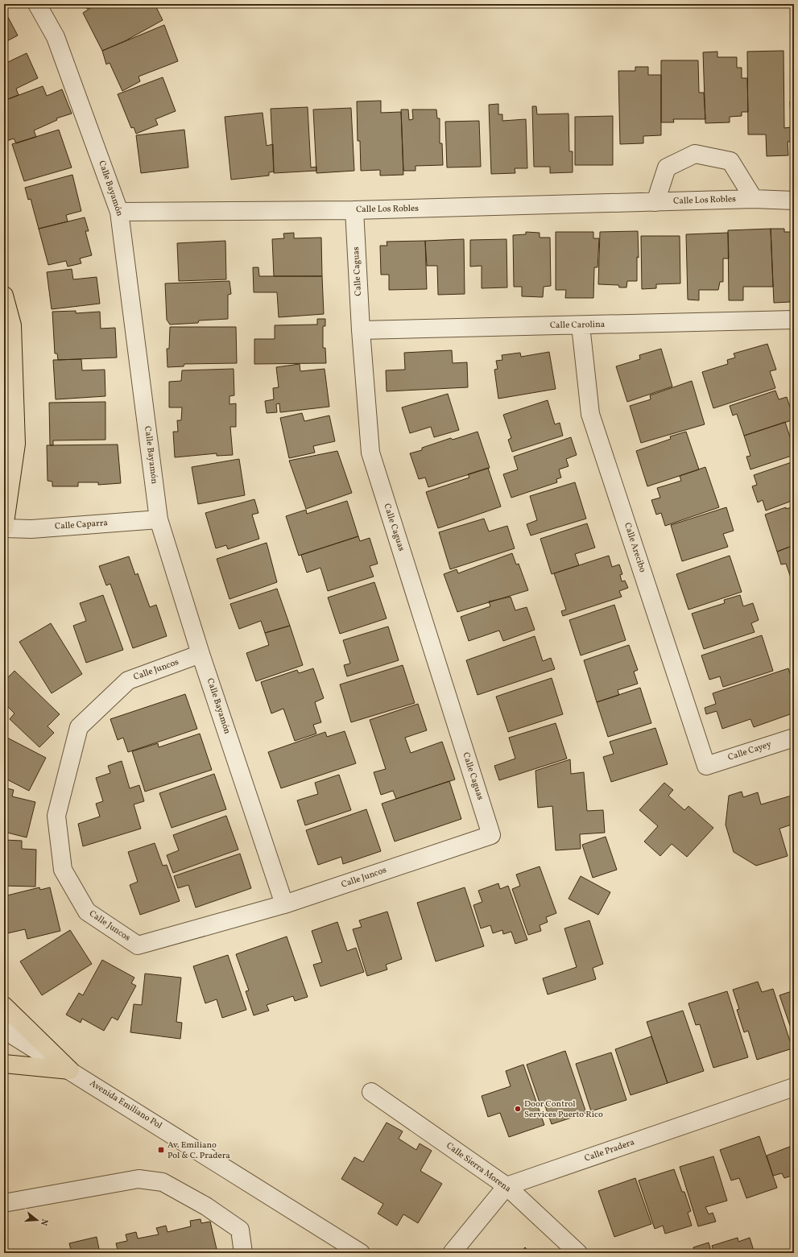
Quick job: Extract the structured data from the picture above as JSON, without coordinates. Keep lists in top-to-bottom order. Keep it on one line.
{"streets":{"street":["Calle Bayamón","Calle Los Robles","Calle Caguas","Calle Carolina","Calle Caparra","Calle Arecibo","Calle Juncos","Calle Cayey","Avenida Emiliano Pol","Calle Pradera","Calle Sierra Morena"]},"crossings":[["Calle Bayamón","Calle Los Robles"],["Calle Bayamón","Calle Caparra"],["Calle Bayamón","Calle Juncos"],["Calle Los Robles","Calle Caguas"],["Calle Caguas","Calle Carolina"],["Calle Caguas","Calle Juncos"],["Calle Carolina","Calle Arecibo"],["Calle Arecibo","Calle Cayey"],["Calle Pradera","Calle Sierra Morena"]],"places":{"other":["Door Control Services Puerto Rico"],"transit":["Av. Emiliano Pol & C. Pradera"]},"north":"right"}
